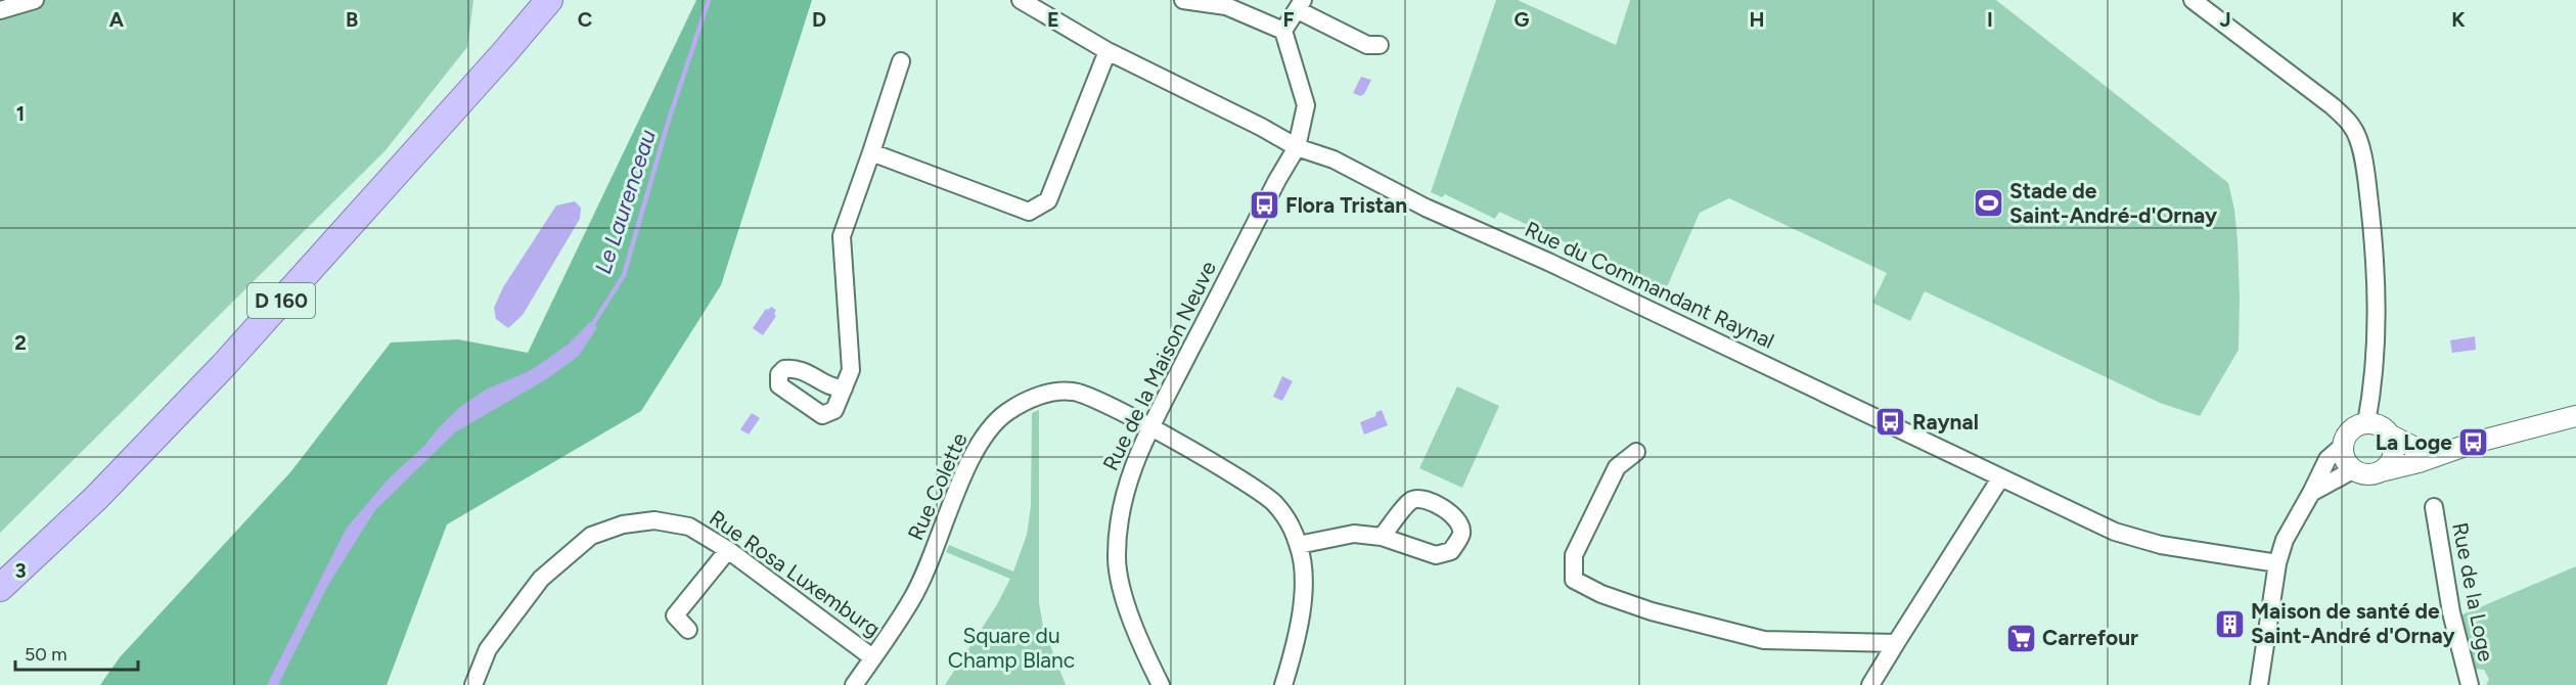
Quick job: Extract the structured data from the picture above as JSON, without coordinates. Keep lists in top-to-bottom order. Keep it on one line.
{"streets":{"main road":["D 160"],"street":["Rue du Commandant Raynal","Rue de la Maison Neuve","Rue Colette","Rue Rosa Luxemburg","Rue de la Loge"]},"crossings":[["Rue du Commandant Raynal","Rue de la Maison Neuve"],["Rue de la Maison Neuve","Rue Colette"],["Rue Colette","Rue Rosa Luxemburg"]],"water":["Le Laurenceau"],"parks":["Square du Champ Blanc"],"places":{"sports":["Stade de Saint-André-d'Ornay"],"bus stop":["Flora Tristan","Raynal","La Loge"],"building":["Maison de santé de Saint-André d'Ornay"],"supermarket":["Carrefour"]},"scale_bar":"50 m","grid":{"columns":["A","B","C","D","E","F","G","H","I","J","K"],"rows":["1","2","3"]}}
